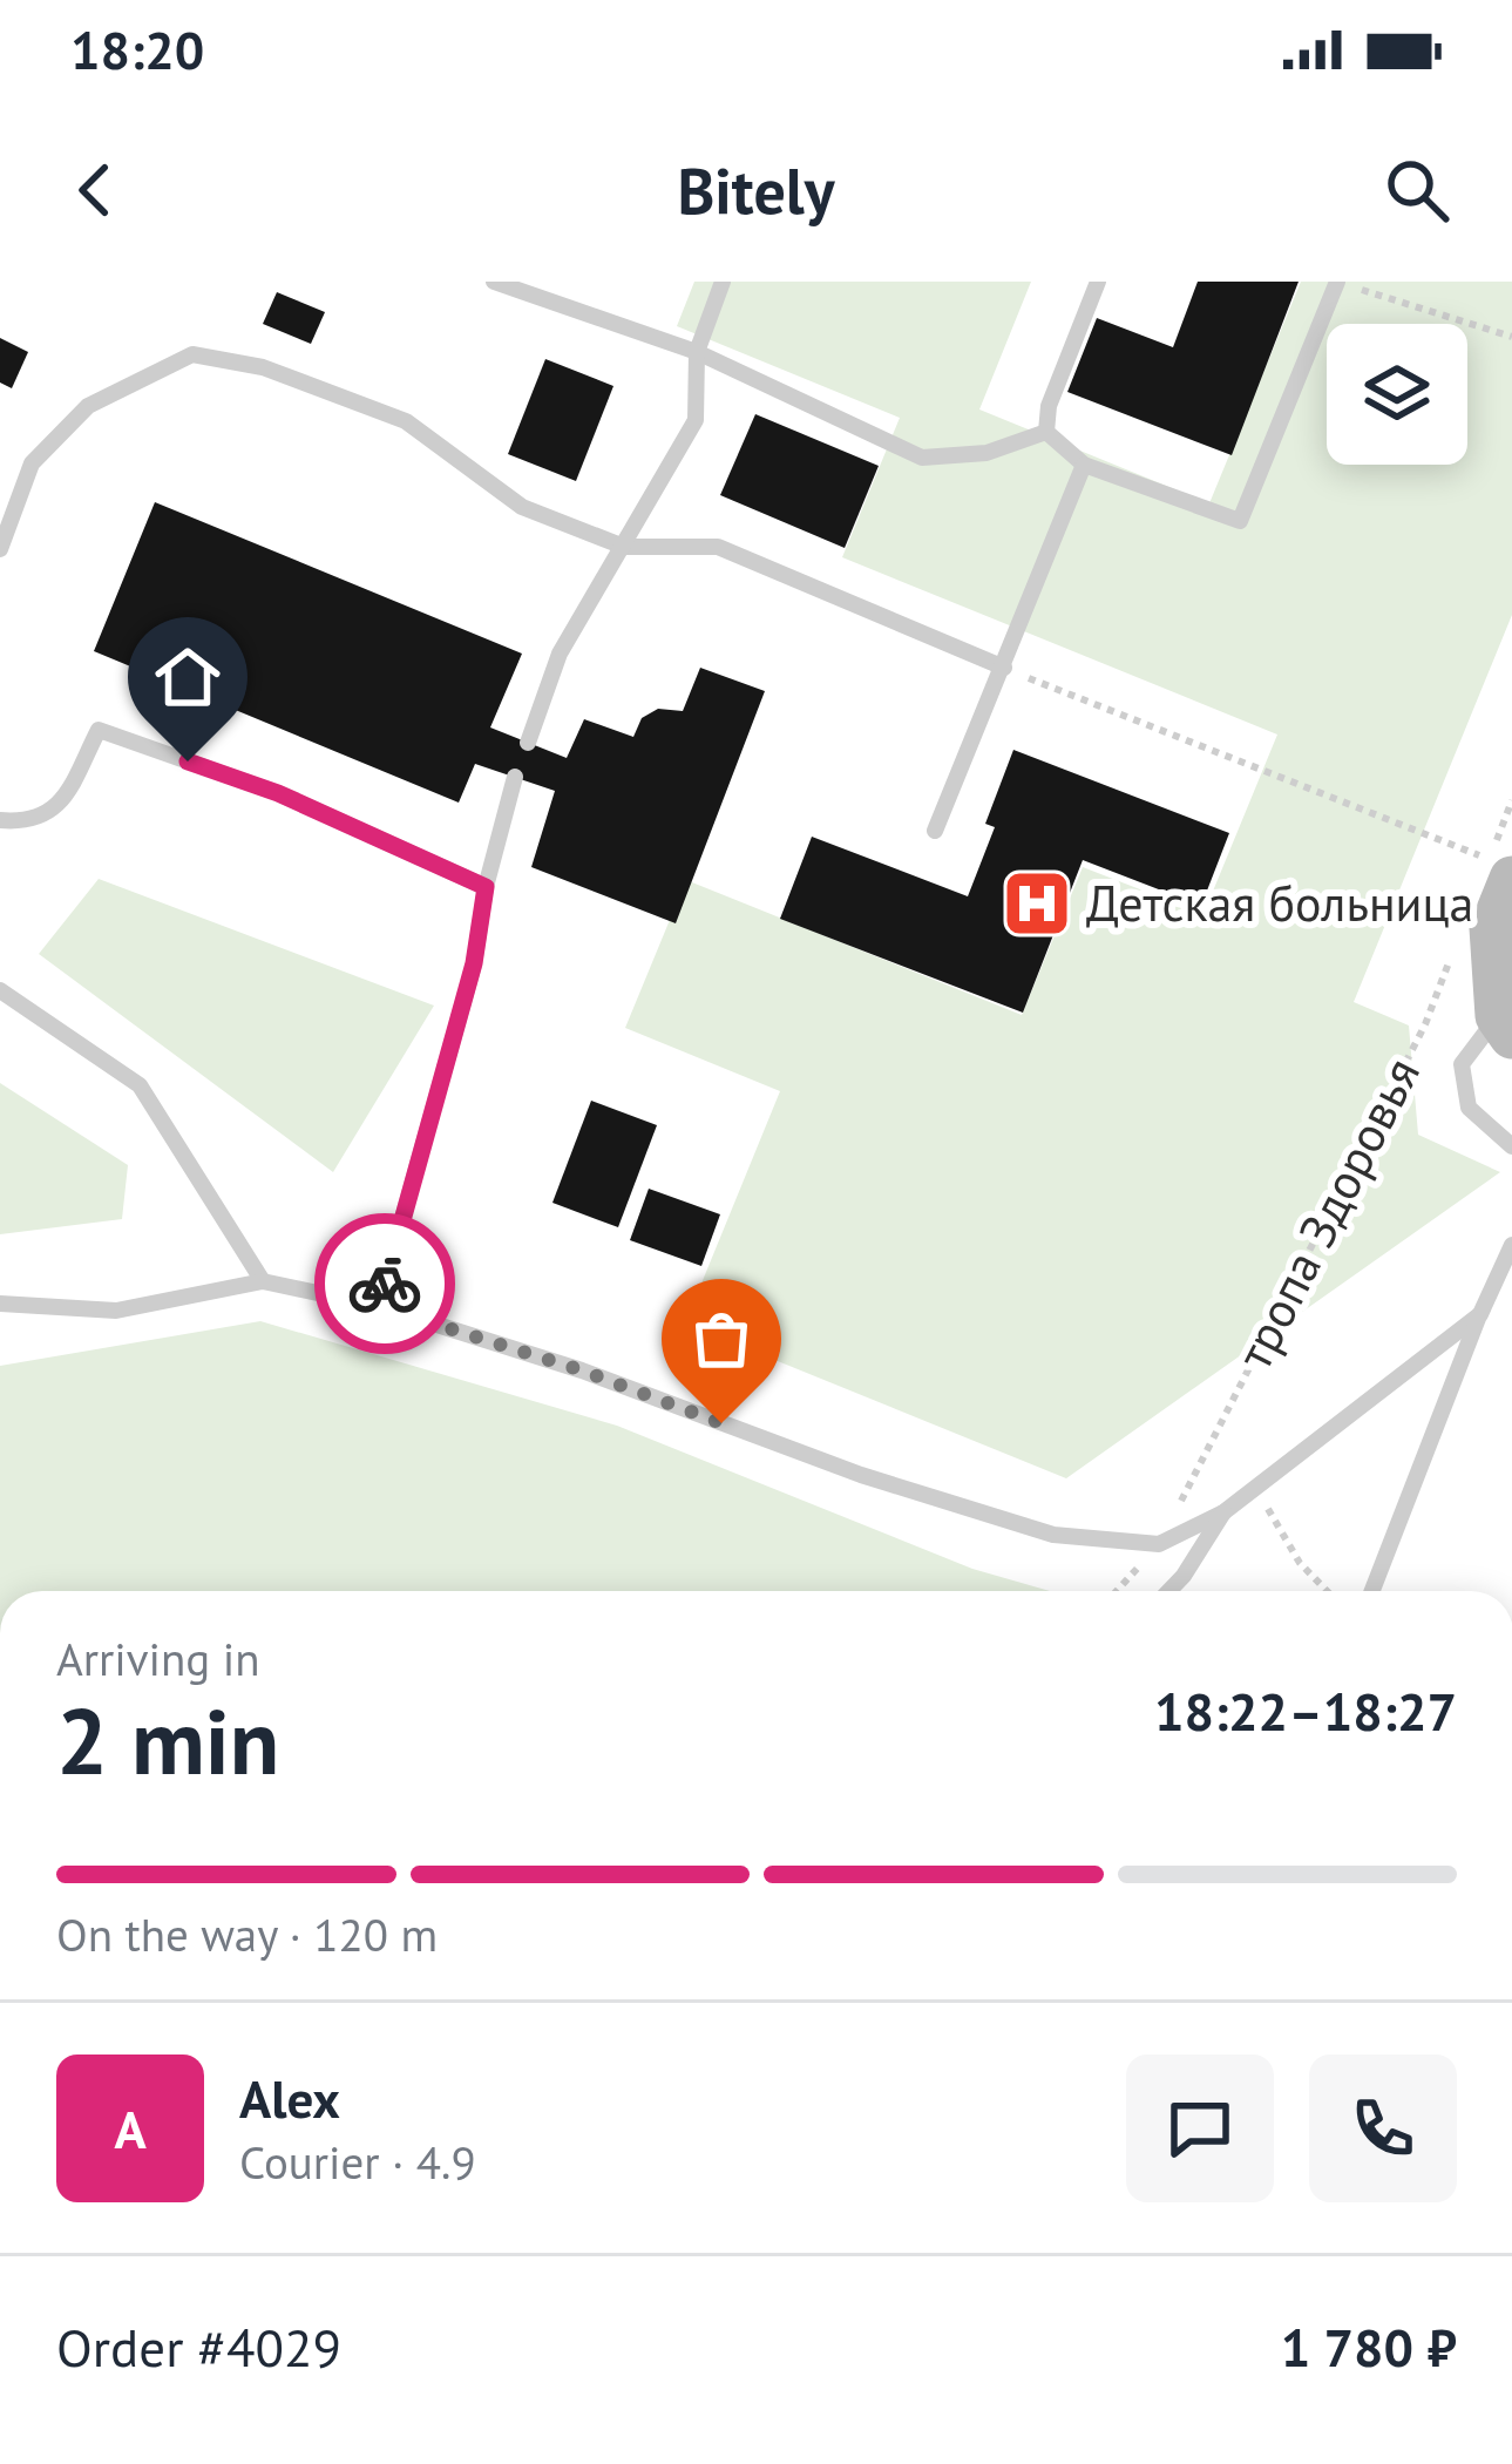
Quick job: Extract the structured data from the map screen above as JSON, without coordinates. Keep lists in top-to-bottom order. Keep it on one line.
{"streets":{"path":["тропа Здоровья"]},"places":{"hospital":["Детская больница"]},"page":{"status":"18:20","header":"Bitely","heading":["2 min","Arriving in","18:22–18:27"],"panel":["Alex","Courier · 4.9","Order #4029","1 780 ₽"],"bar":"On the way · 120 m","round":"A"}}
